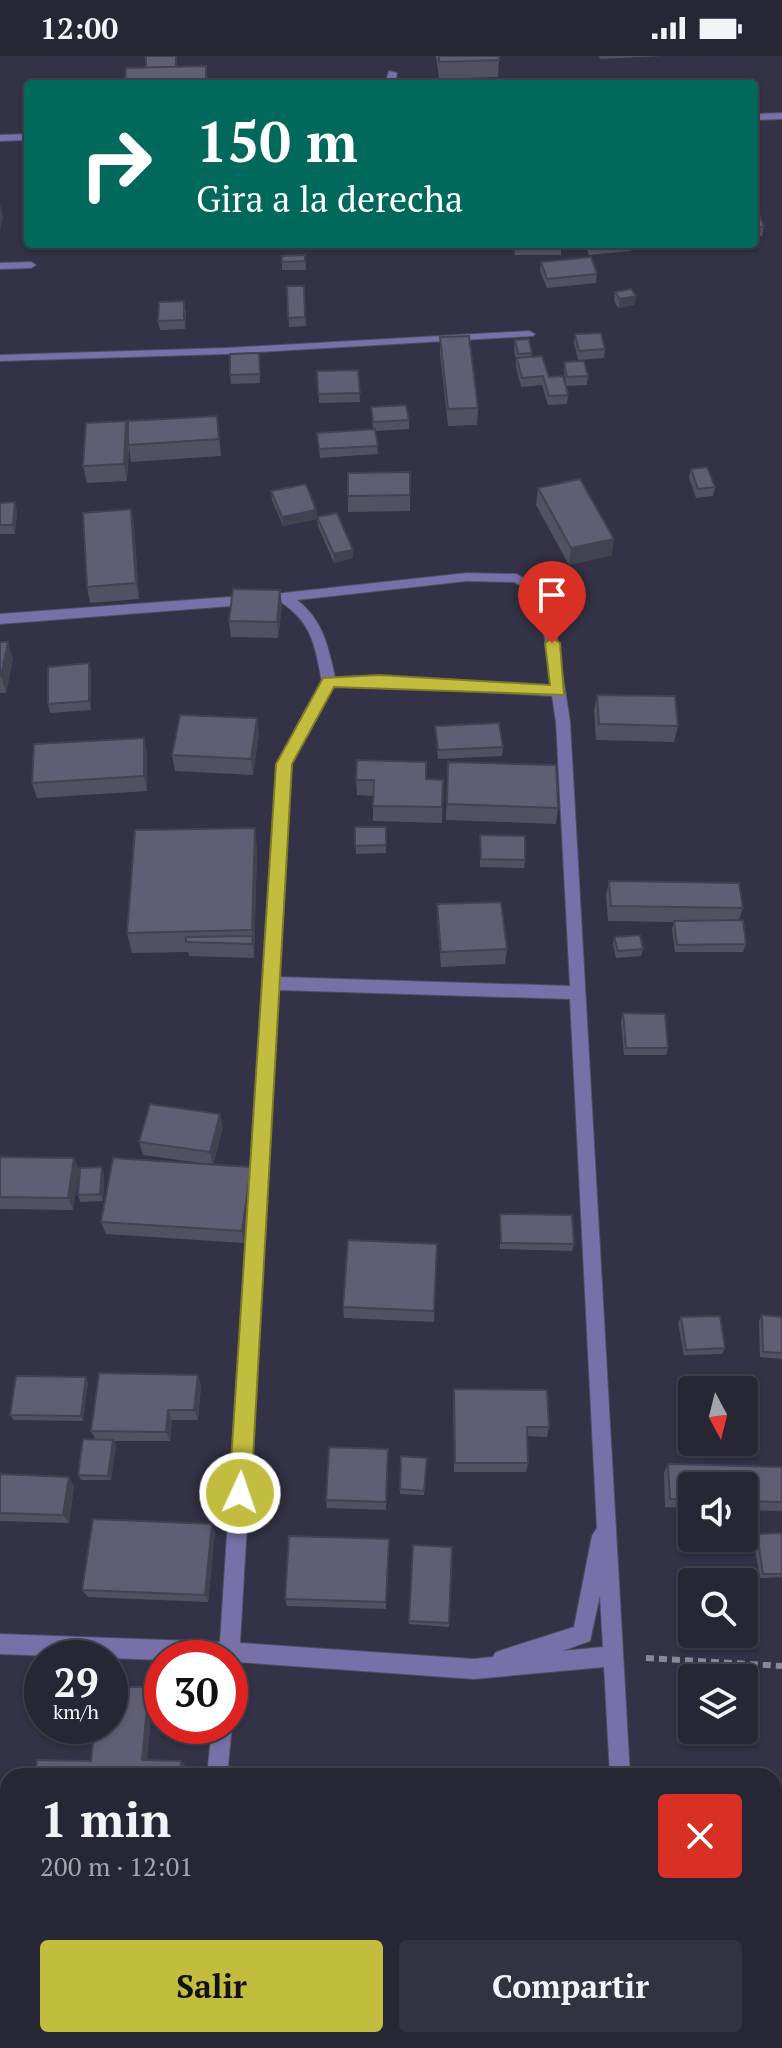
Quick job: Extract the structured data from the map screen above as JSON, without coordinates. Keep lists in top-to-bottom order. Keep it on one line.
{"north":"bottom","page":{"status":"12:00","turn":["150 m","Gira a la derecha"],"speed":"29 km/h","limit":"30","heading":["1 min","200 m · 12:01"],"buttons":["Salir","Compartir"]}}
